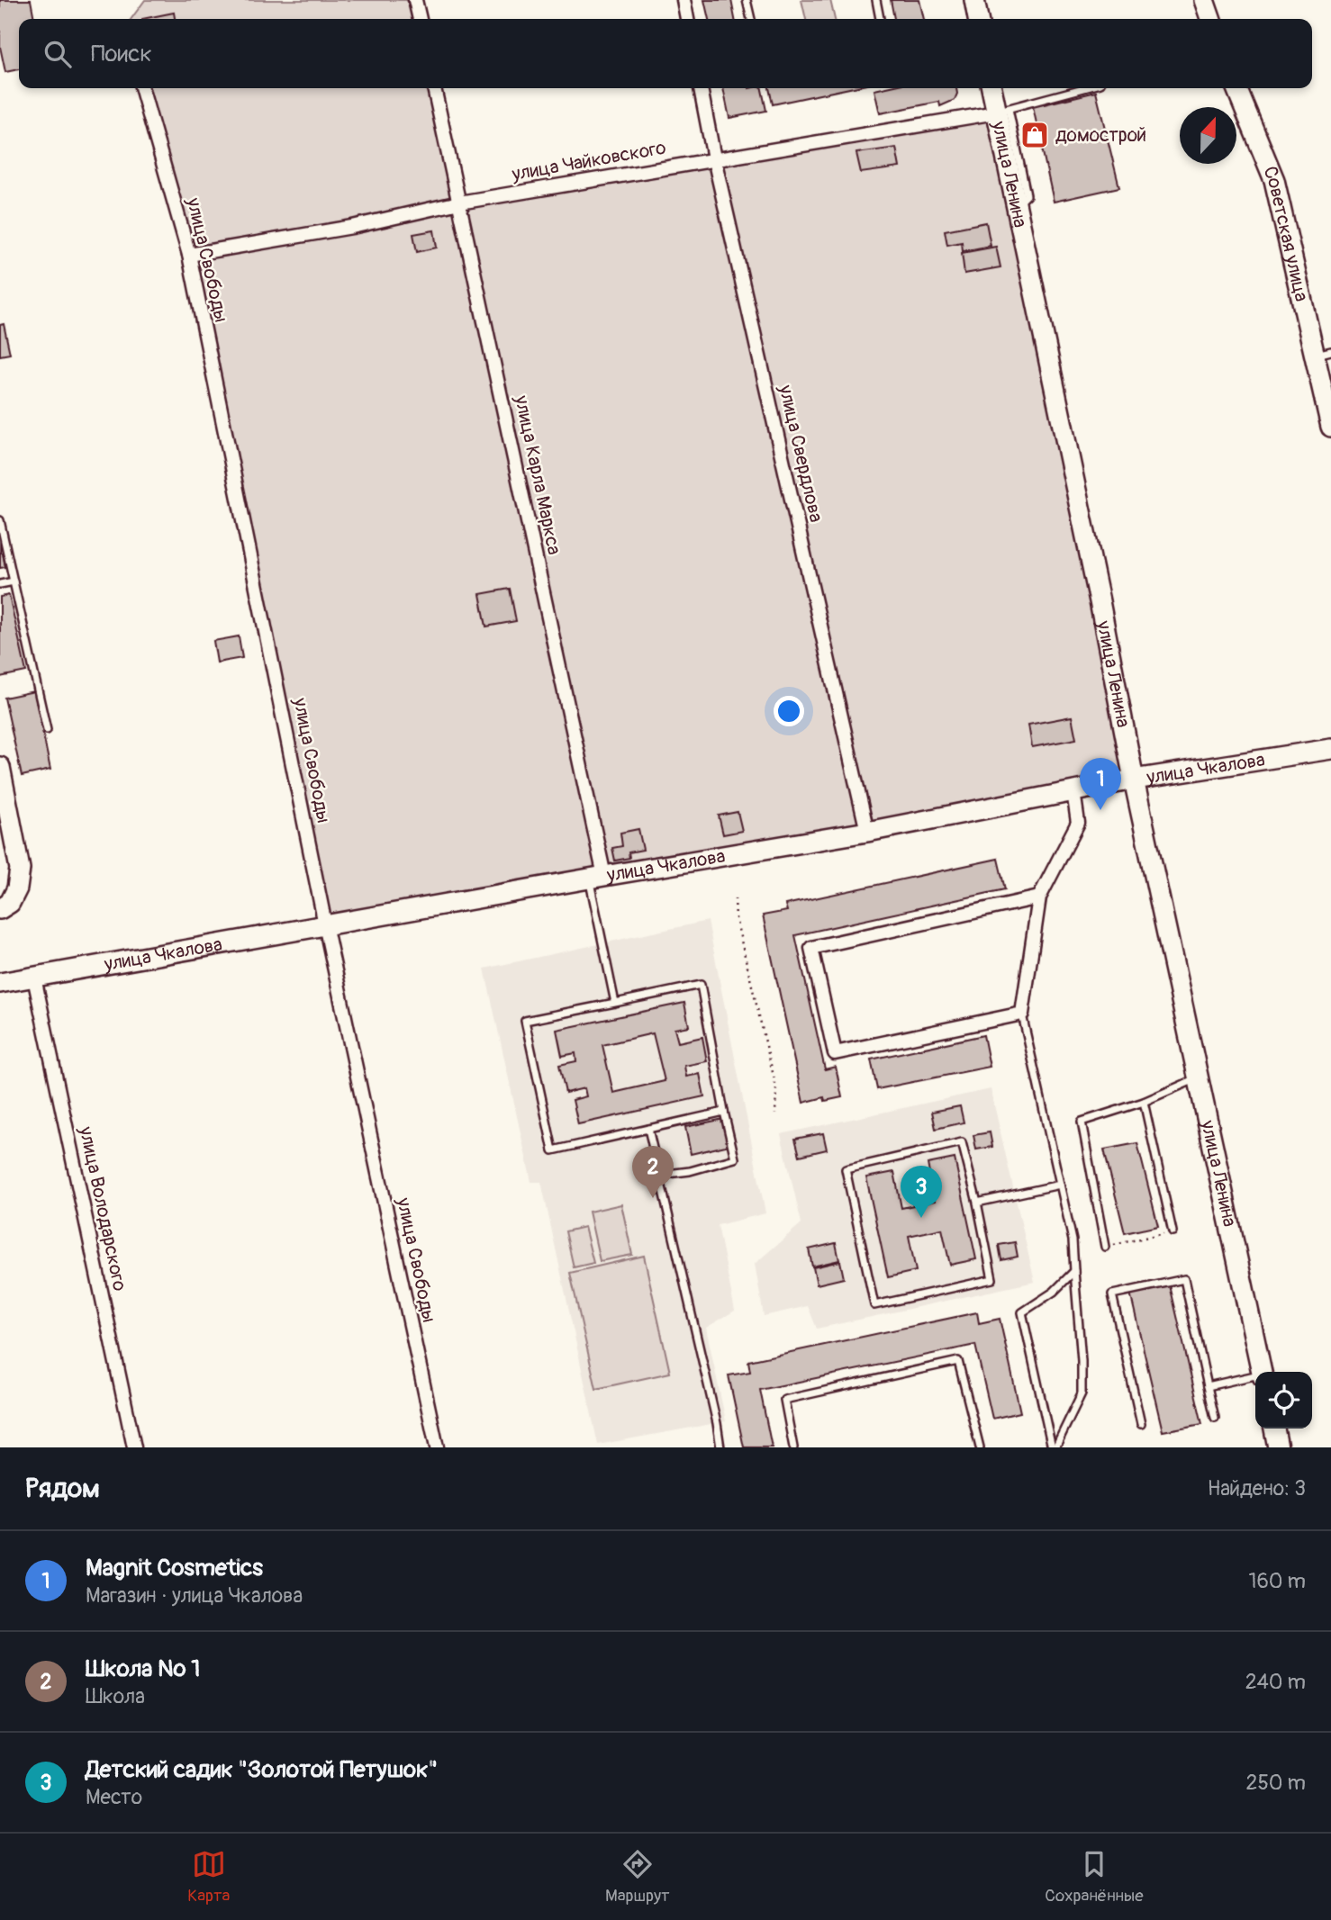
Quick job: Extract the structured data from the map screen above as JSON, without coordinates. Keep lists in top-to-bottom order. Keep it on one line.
{"streets":{"main road":["улица Ленина","Советская улица","улица Чкалова"],"street":["улица Чайковского","улица Свободы","улица Свердлова","улица Карла Маркса","улица Володарского"]},"crossings":[["улица Чайковского","улица Ленина"],["улица Чайковского","улица Свободы"],["улица Чайковского","улица Свердлова"],["улица Чайковского","улица Карла Маркса"],["улица Ленина","улица Чкалова"],["улица Свободы","улица Чкалова"],["улица Свердлова","улица Чкалова"],["улица Карла Маркса","улица Чкалова"],["улица Чкалова","улица Володарского"]],"places":{"shop":["домострой"]},"north":"top","page":{"search":"Поиск","pins":["1","2","3"],"heading":["Рядом","Найдено: 3"],"list":[{"mark":"1","name":"Magnit Cosmetics","note":"Магазин · улица Чкалова","value":"160 m"},{"mark":"2","name":"Школа № 1","note":"Школа","value":"240 m"},{"mark":"3","name":"Детский садик \"Золотой Петушок\"","note":"Место","value":"250 m"}],"nav":["Карта","Маршрут","Сохранённые"]}}
